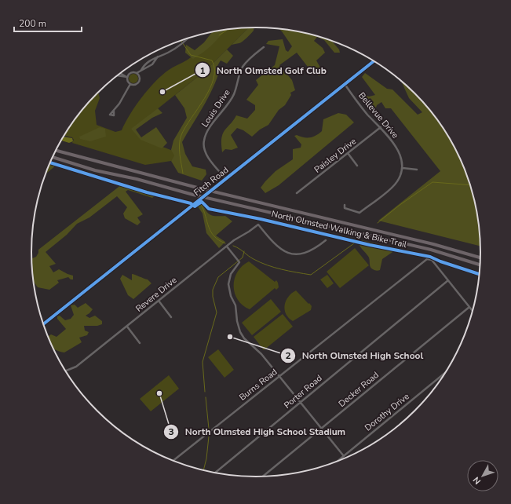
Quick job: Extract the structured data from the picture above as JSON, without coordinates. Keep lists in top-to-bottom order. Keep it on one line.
{"streets":{"street":["Louis Drive","Bellevue Drive","Paisley Drive","Fitch Road","Revere Drive","Burns Road","Decker Road","Porter Road","Dorothy Drive"],"cycle path":["North Olmsted Walking & Bike Trail"]},"crossings":[["Louis Drive","Fitch Road"],["Bellevue Drive","Paisley Drive"],["Bellevue Drive","Fitch Road"],["Burns Road","Porter Road"]],"places":["North Olmsted Golf Club","North Olmsted High School","North Olmsted High School Stadium"],"scale_bar":"200 m","north":"bottom left"}
